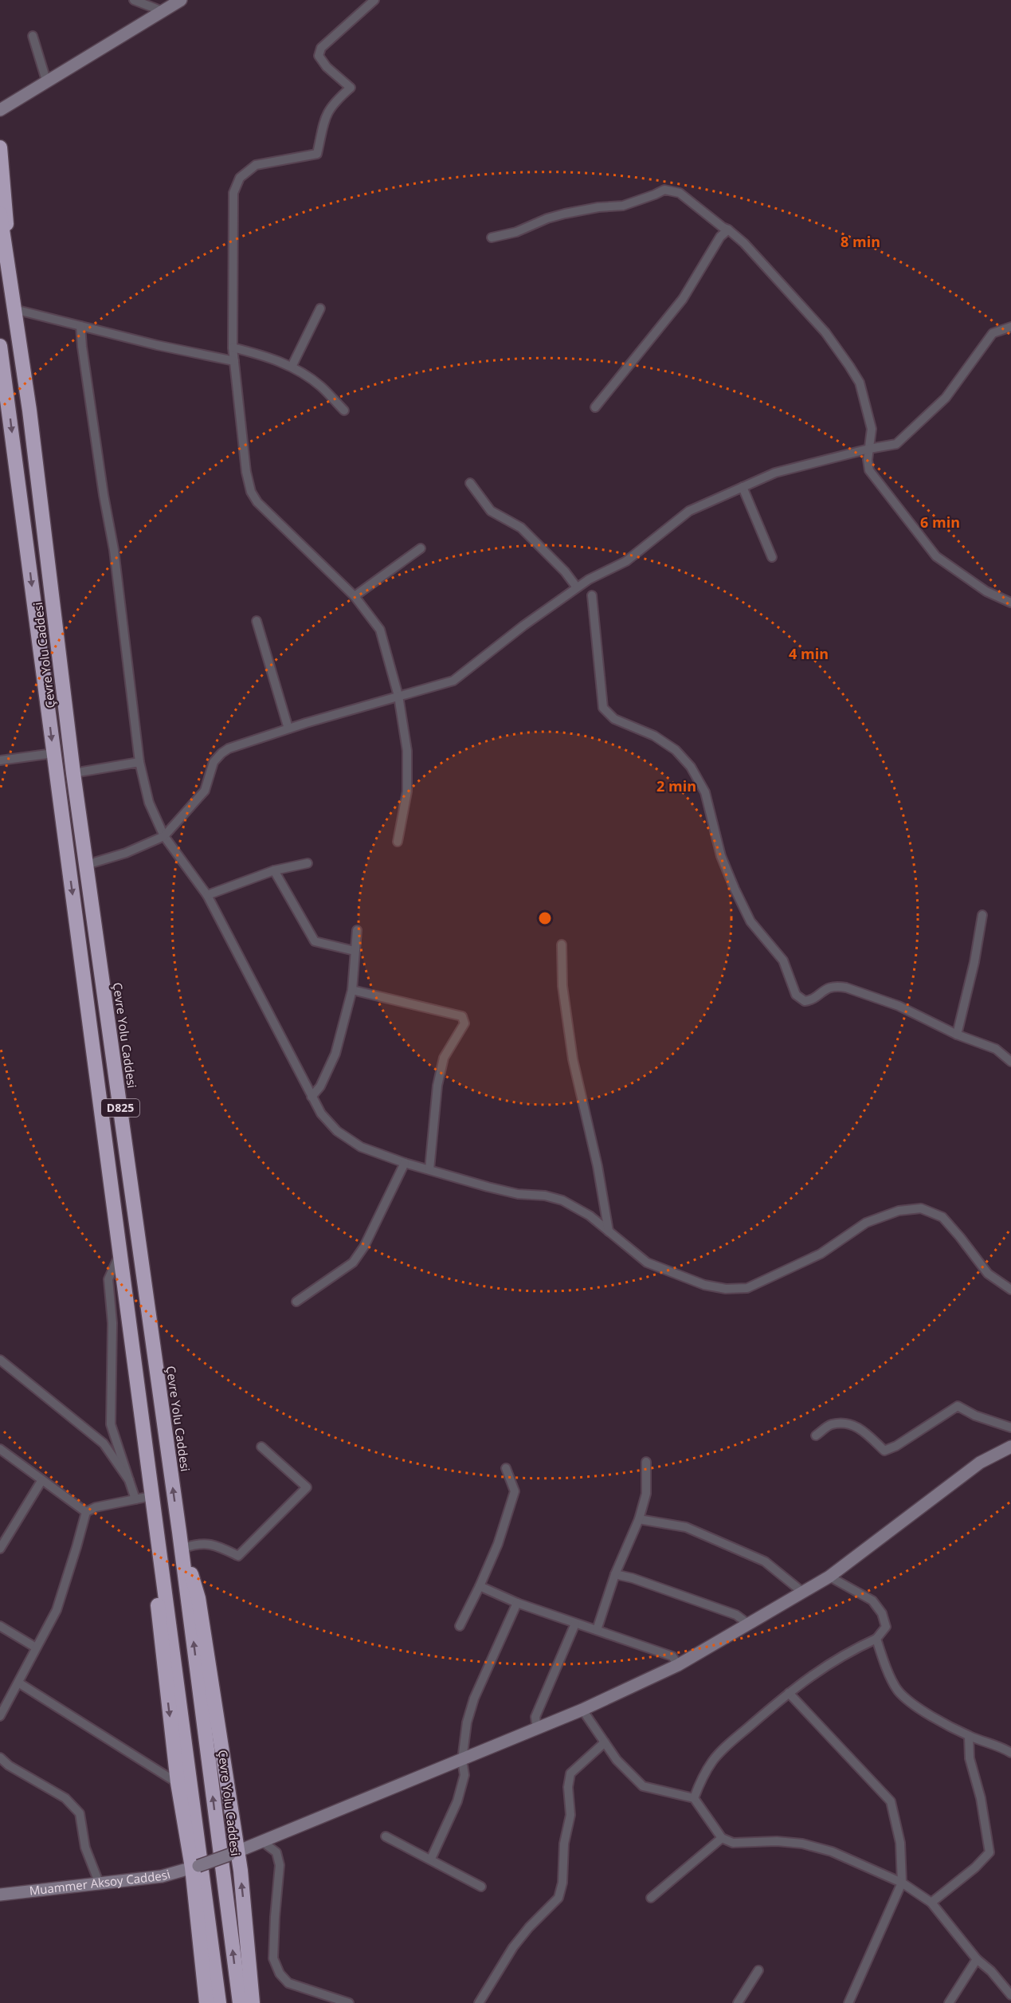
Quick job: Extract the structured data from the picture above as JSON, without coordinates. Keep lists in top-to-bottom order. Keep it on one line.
{"streets":{"highway":["Çevre Yolu Caddesi","D825"],"street":["Muammer Aksoy Caddesi"]},"rings":["8 min","6 min","4 min","2 min"]}
